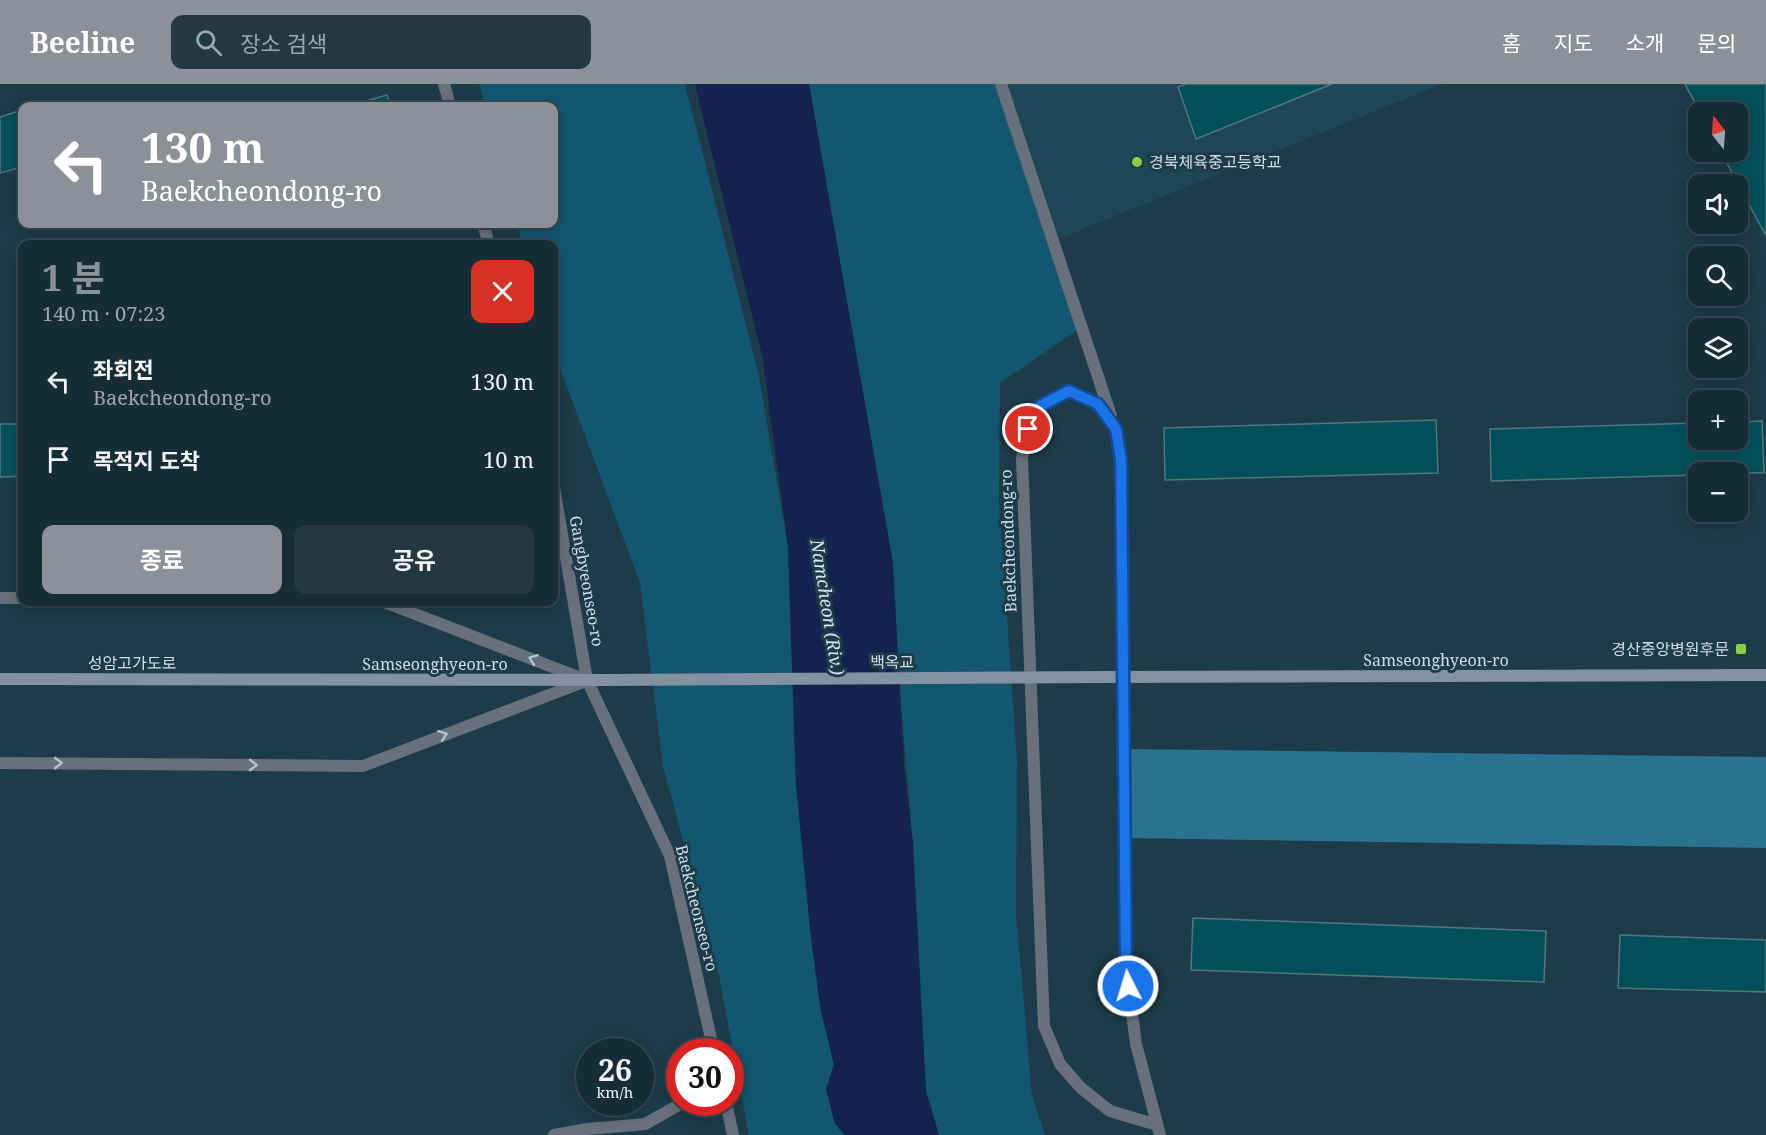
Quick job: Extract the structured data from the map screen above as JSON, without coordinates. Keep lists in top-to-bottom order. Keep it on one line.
{"streets":{"main road":["Samseonghyeon-ro","백옥교","성암고가도로"],"street":["Baekcheondong-ro","Gangbyeonseo-ro","Baekcheonseo-ro"]},"crossings":[["Baekcheondong-ro","Samseonghyeon-ro"],["Gangbyeonseo-ro","Samseonghyeon-ro"],["Gangbyeonseo-ro","Baekcheonseo-ro"],["Samseonghyeon-ro","백옥교"],["Samseonghyeon-ro","성암고가도로"],["Samseonghyeon-ro","Baekcheonseo-ro"]],"water":["Namcheon (Riv.)"],"places":{"other":["경북체육중고등학교"],"transit":["경산중앙병원후문"]},"north":"top","page":{"header":"Beeline","search":"장소 검색","nav":["홈","지도","소개","문의"],"map_buttons":["+","−"],"turn":["130 m","Baekcheondong-ro"],"heading":["1 분","140 m · 07:23"],"list":[{"name":"좌회전","note":"Baekcheondong-ro","value":"130 m"},{"name":"목적지 도착","value":"10 m"}],"buttons":["종료","공유"],"speed":"26 km/h","limit":"30"}}
